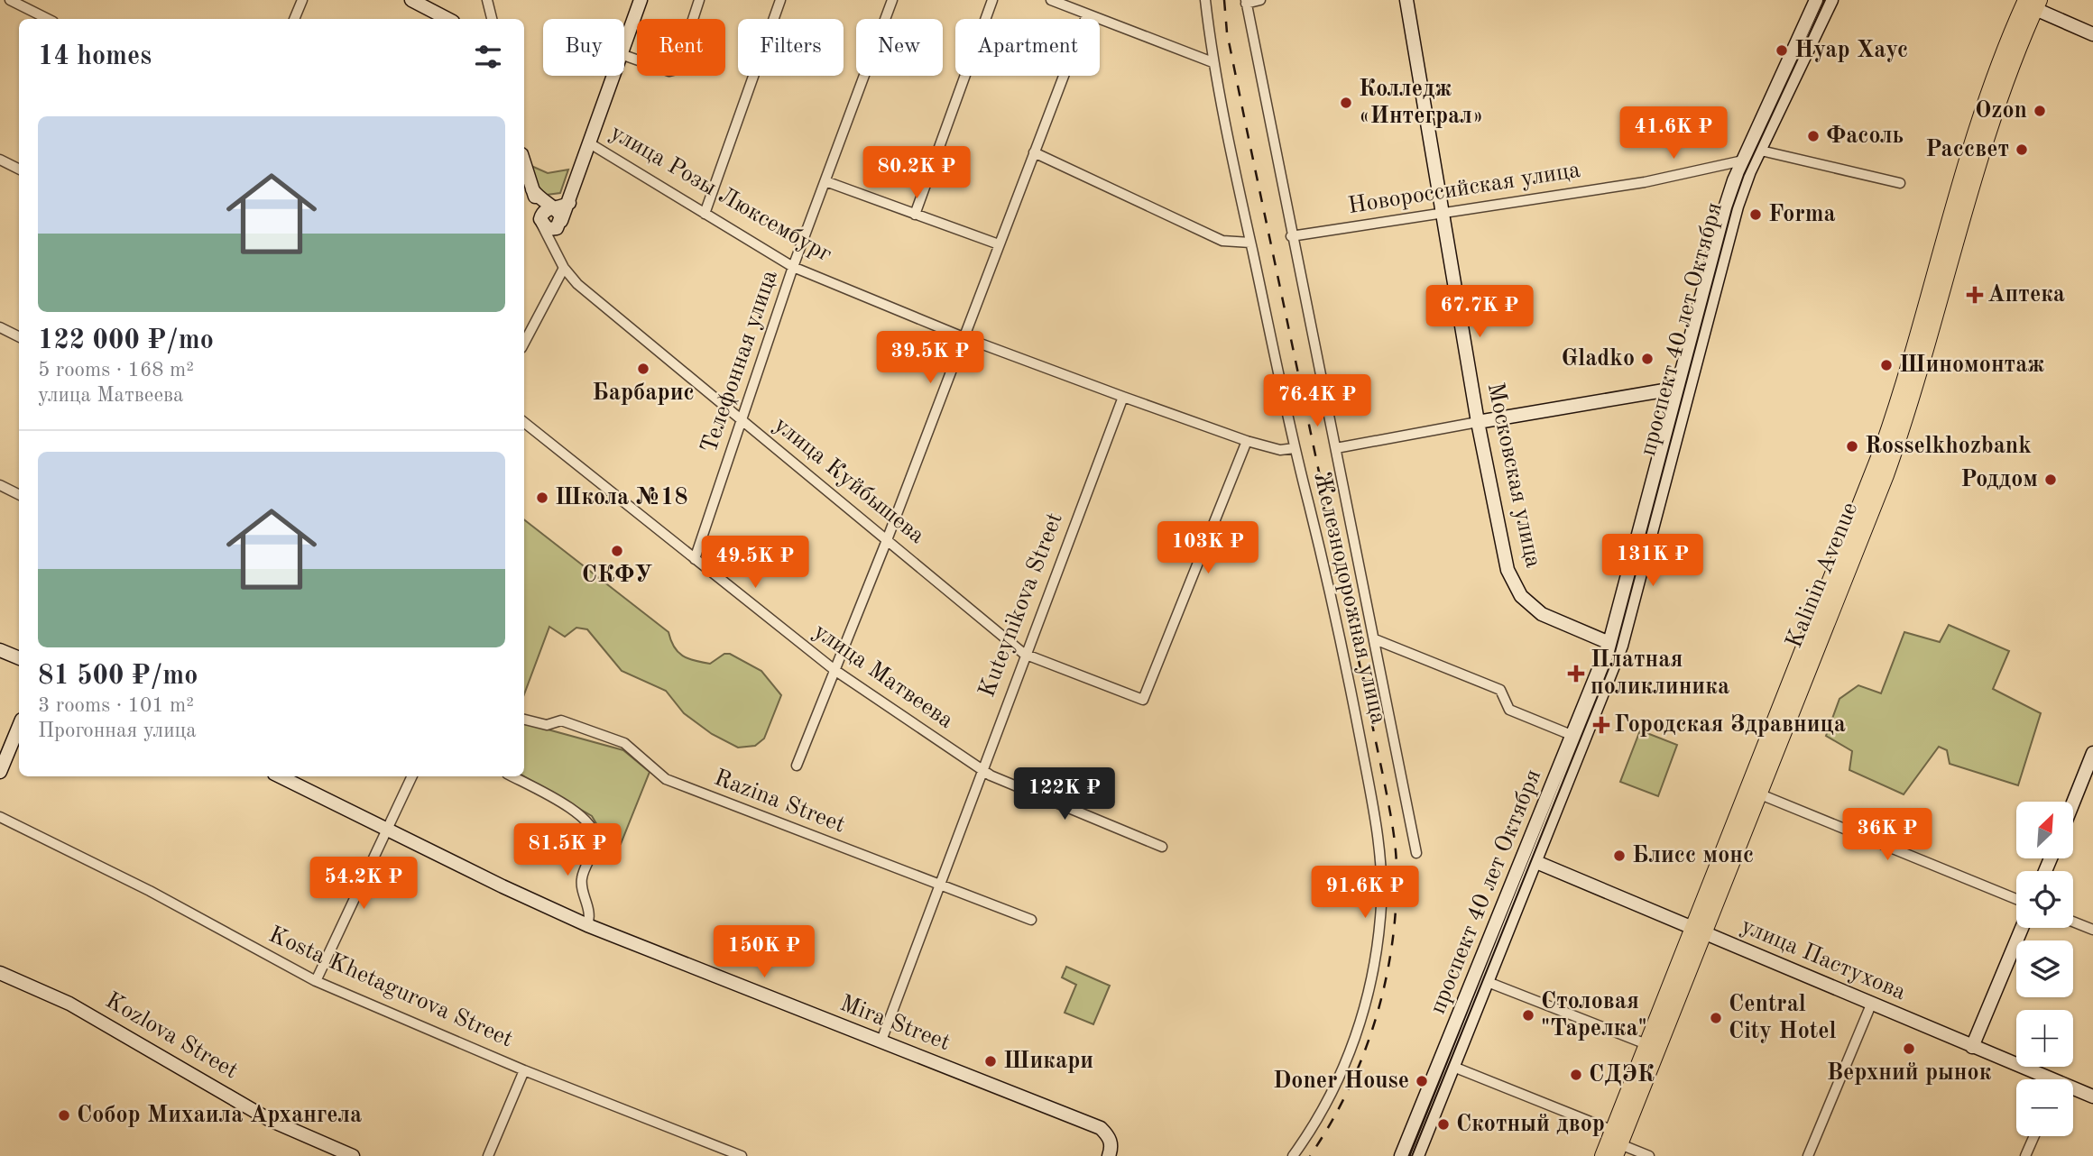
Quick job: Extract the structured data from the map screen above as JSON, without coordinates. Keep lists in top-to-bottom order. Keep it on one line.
{"streets":{"main road":["Kalinin Avenue"],"street":["Новороссийская улица","улица Розы Люксембург","проспект 40 лет Октября","Телефонная улица","Московская улица","улица Куйбышева","Железнодорожная улица","Kuteynikova Street","улица Матвеева","Razina Street","улица Пастухова","Kosta Khetagurova Street","Mira Street","Kozlova Street"]},"crossings":[["Новороссийская улица","проспект 40 лет Октября"],["Новороссийская улица","Московская улица"],["Новороссийская улица","Железнодорожная улица"],["улица Розы Люксембург","Телефонная улица"],["улица Розы Люксембург","улица Куйбышева"],["улица Розы Люксембург","Железнодорожная улица"],["улица Розы Люксембург","Kuteynikova Street"],["проспект 40 лет Октября","Московская улица"],["проспект 40 лет Октября","улица Пастухова"],["Телефонная улица","улица Куйбышева"],["Телефонная улица","улица Матвеева"],["улица Куйбышева","Kuteynikova Street"],["Kalinin Avenue","улица Пастухова"],["Kuteynikova Street","улица Матвеева"],["Kuteynikova Street","Razina Street"],["Kuteynikova Street","Mira Street"]],"places":{"other":["Нуар Хаус","Колледж «Интеграл»","Ozon","Фасоль","Рассвет","Forma","Gladko","Шиномонтаж","Барбарис","Rosselkhozbank","Роддом","Школа №18","СКФУ","Блисс монс","Столовая \"Тарелка\"","Central City Hotel","Верхний рынок","Шикари","СДЭК","Doner House","Собор Михаила Архангела","Скотный двор"],"health":["Аптека","Платная поликлиника","Городская Здравница"]},"north":"top right","page":{"chip":["Buy","Rent","Filters","New","Apartment"],"heading":"14 homes","list":[{"name":"122 000 ₽/mo","note":"5 rooms · 168 m² · улица Матвеева"},{"name":"81 500 ₽/mo","note":"3 rooms · 101 m² · Прогонная улица"}],"price":["41.6K ₽","80.2K ₽","67.7K ₽","39.5K ₽","76.4K ₽","103K ₽","131K ₽","49.5K ₽","122K ₽","36K ₽","81.5K ₽","54.2K ₽","91.6K ₽","150K ₽"],"map_buttons":["+","−"]}}
